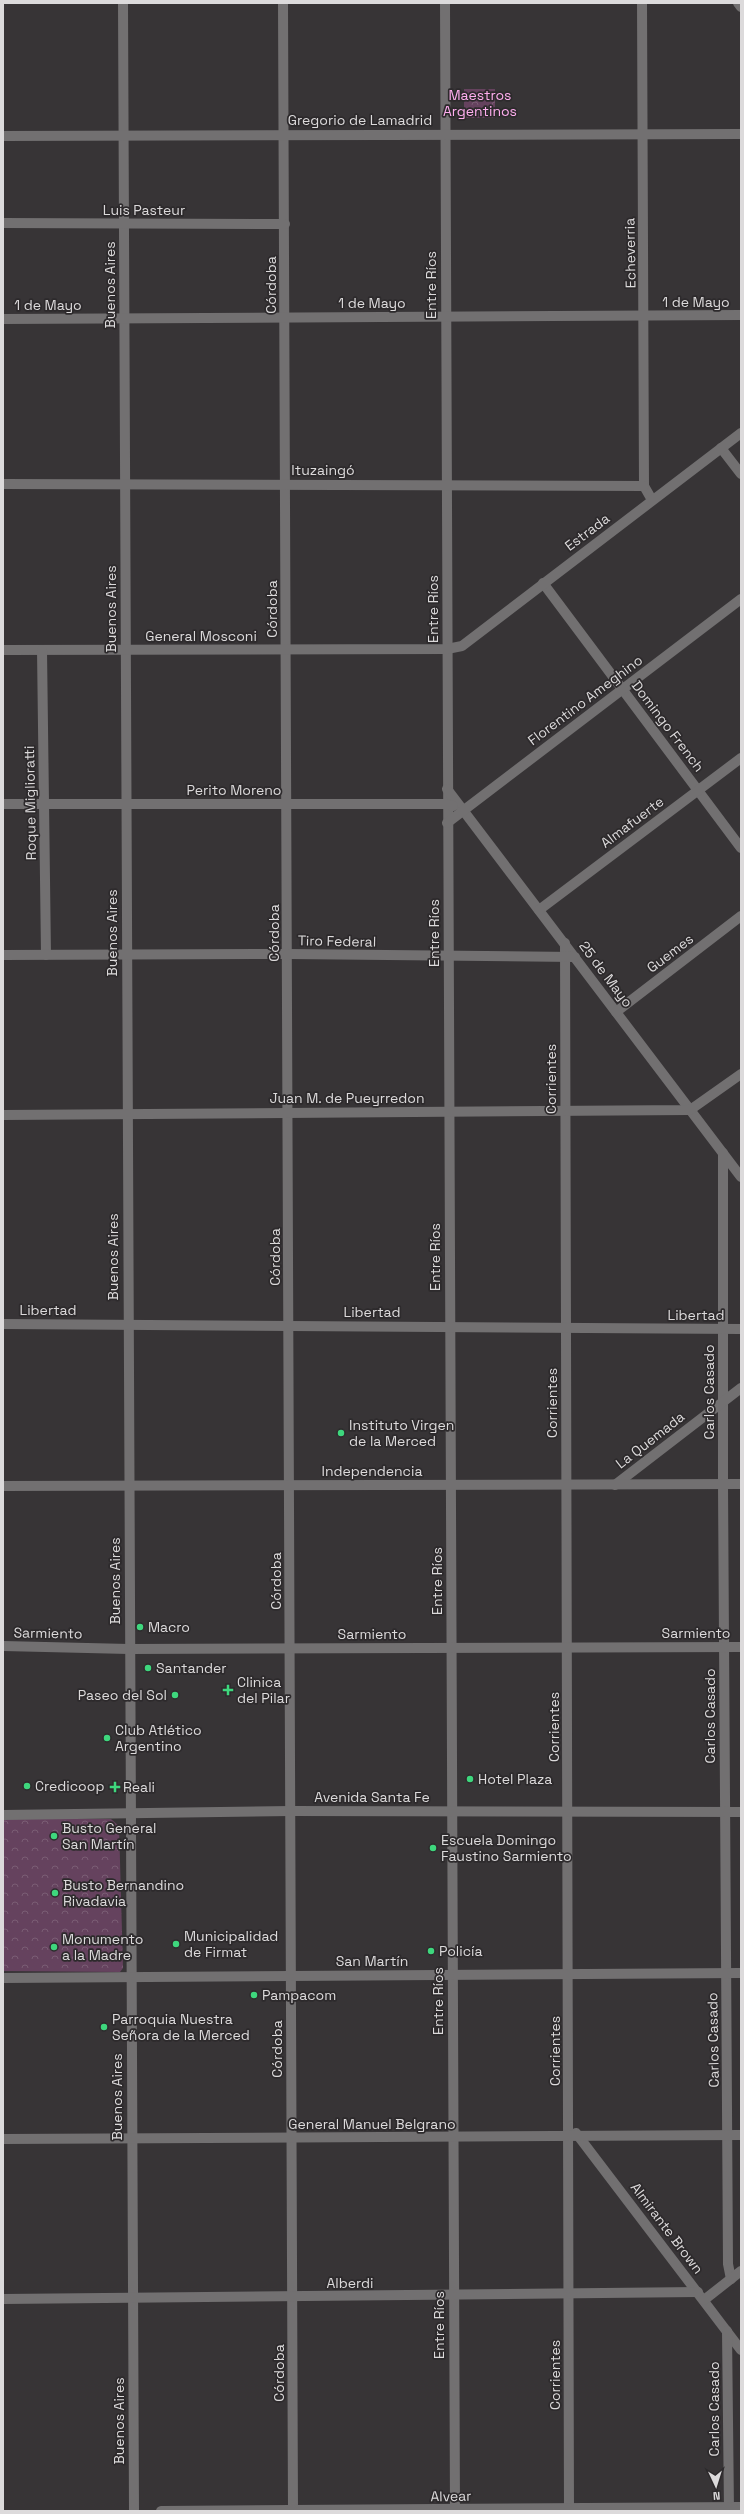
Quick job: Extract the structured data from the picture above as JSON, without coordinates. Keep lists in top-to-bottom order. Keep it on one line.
{"streets":{"street":["Gregorio de Lamadrid","Luis Pasteur","Echeverria","Buenos Aires","Córdoba","Entre Ríos","1 de Mayo","Ituzaingó","Estrada","General Mosconi","Florentino Ameghino","Domingo French","Perito Moreno","Roque Miglioratti","Almafuerte","Tiro Federal","Guemes","25 de Mayo","Corrientes","Juan M. de Pueyrredon","Libertad","Carlos Casado","La Quemada","Independencia","Sarmiento","Avenida Santa Fe","San Martín","General Manuel Belgrano","Almirante Brown","Alberdi","Alvear"]},"crossings":[["Gregorio de Lamadrid","Echeverria"],["Gregorio de Lamadrid","Buenos Aires"],["Gregorio de Lamadrid","Córdoba"],["Gregorio de Lamadrid","Entre Ríos"],["Luis Pasteur","Buenos Aires"],["Luis Pasteur","Córdoba"],["Echeverria","1 de Mayo"],["Echeverria","Ituzaingó"],["Buenos Aires","1 de Mayo"],["Buenos Aires","Ituzaingó"],["Buenos Aires","General Mosconi"],["Buenos Aires","Perito Moreno"],["Buenos Aires","Tiro Federal"],["Buenos Aires","Juan M. de Pueyrredon"],["Buenos Aires","Libertad"],["Buenos Aires","Independencia"],["Buenos Aires","Sarmiento"],["Buenos Aires","Avenida Santa Fe"],["Buenos Aires","San Martín"],["Buenos Aires","General Manuel Belgrano"],["Buenos Aires","Alberdi"],["Córdoba","1 de Mayo"],["Córdoba","Ituzaingó"],["Córdoba","General Mosconi"],["Córdoba","Perito Moreno"],["Córdoba","Tiro Federal"],["Córdoba","Juan M. de Pueyrredon"],["Córdoba","Libertad"],["Córdoba","Independencia"],["Córdoba","Sarmiento"],["Córdoba","Avenida Santa Fe"],["Córdoba","San Martín"],["Córdoba","General Manuel Belgrano"],["Córdoba","Alberdi"],["Córdoba","Alvear"],["Entre Ríos","1 de Mayo"],["Entre Ríos","Ituzaingó"],["Entre Ríos","Estrada"],["Entre Ríos","General Mosconi"],["Entre Ríos","Florentino Ameghino"],["Entre Ríos","Perito Moreno"],["Entre Ríos","Tiro Federal"],["Entre Ríos","25 de Mayo"],["Entre Ríos","Juan M. de Pueyrredon"],["Entre Ríos","Libertad"],["Entre Ríos","Independencia"],["Entre Ríos","Sarmiento"],["Entre Ríos","Avenida Santa Fe"],["Entre Ríos","San Martín"],["Entre Ríos","General Manuel Belgrano"],["Entre Ríos","Alberdi"],["Entre Ríos","Alvear"],["Estrada","General Mosconi"],["Estrada","Domingo French"],["General Mosconi","Roque Miglioratti"],["Florentino Ameghino","Domingo French"],["Florentino Ameghino","Perito Moreno"],["Florentino Ameghino","25 de Mayo"],["Domingo French","Almafuerte"],["Perito Moreno","Roque Miglioratti"],["Perito Moreno","25 de Mayo"],["Roque Miglioratti","Tiro Federal"],["Almafuerte","25 de Mayo"],["Tiro Federal","25 de Mayo"],["Tiro Federal","Corrientes"],["Guemes","25 de Mayo"],["25 de Mayo","Corrientes"],["25 de Mayo","Juan M. de Pueyrredon"],["25 de Mayo","Carlos Casado"],["Corrientes","Juan M. de Pueyrredon"],["Corrientes","Libertad"],["Corrientes","Independencia"],["Corrientes","Sarmiento"],["Corrientes","Avenida Santa Fe"],["Corrientes","San Martín"],["Corrientes","General Manuel Belgrano"],["Corrientes","Almirante Brown"],["Corrientes","Alberdi"],["Corrientes","Alvear"],["Libertad","Carlos Casado"],["Carlos Casado","La Quemada"],["Carlos Casado","Independencia"],["Carlos Casado","Sarmiento"],["Carlos Casado","Avenida Santa Fe"],["Carlos Casado","San Martín"],["Carlos Casado","General Manuel Belgrano"],["Carlos Casado","Almirante Brown"],["Carlos Casado","Alvear"],["La Quemada","Independencia"],["General Manuel Belgrano","Almirante Brown"],["Almirante Brown","Alberdi"]],"parks":["Maestros Argentinos"],"places":{"other":["Instituto Virgen de la Merced","Macro","Santander","Paseo del Sol","Club Atlético Argentino","Hotel Plaza","Credicoop","Busto General San Martín","Escuela Domingo Faustino Sarmiento","Busto Bernandino Rivadavia","Municipalidad de Firmat","Monumento a la Madre","Policía","Pampacom","Parroquia Nuestra Señora de la Merced"],"health":["Clinica del Pilar","Reali"]},"north":"bottom"}
